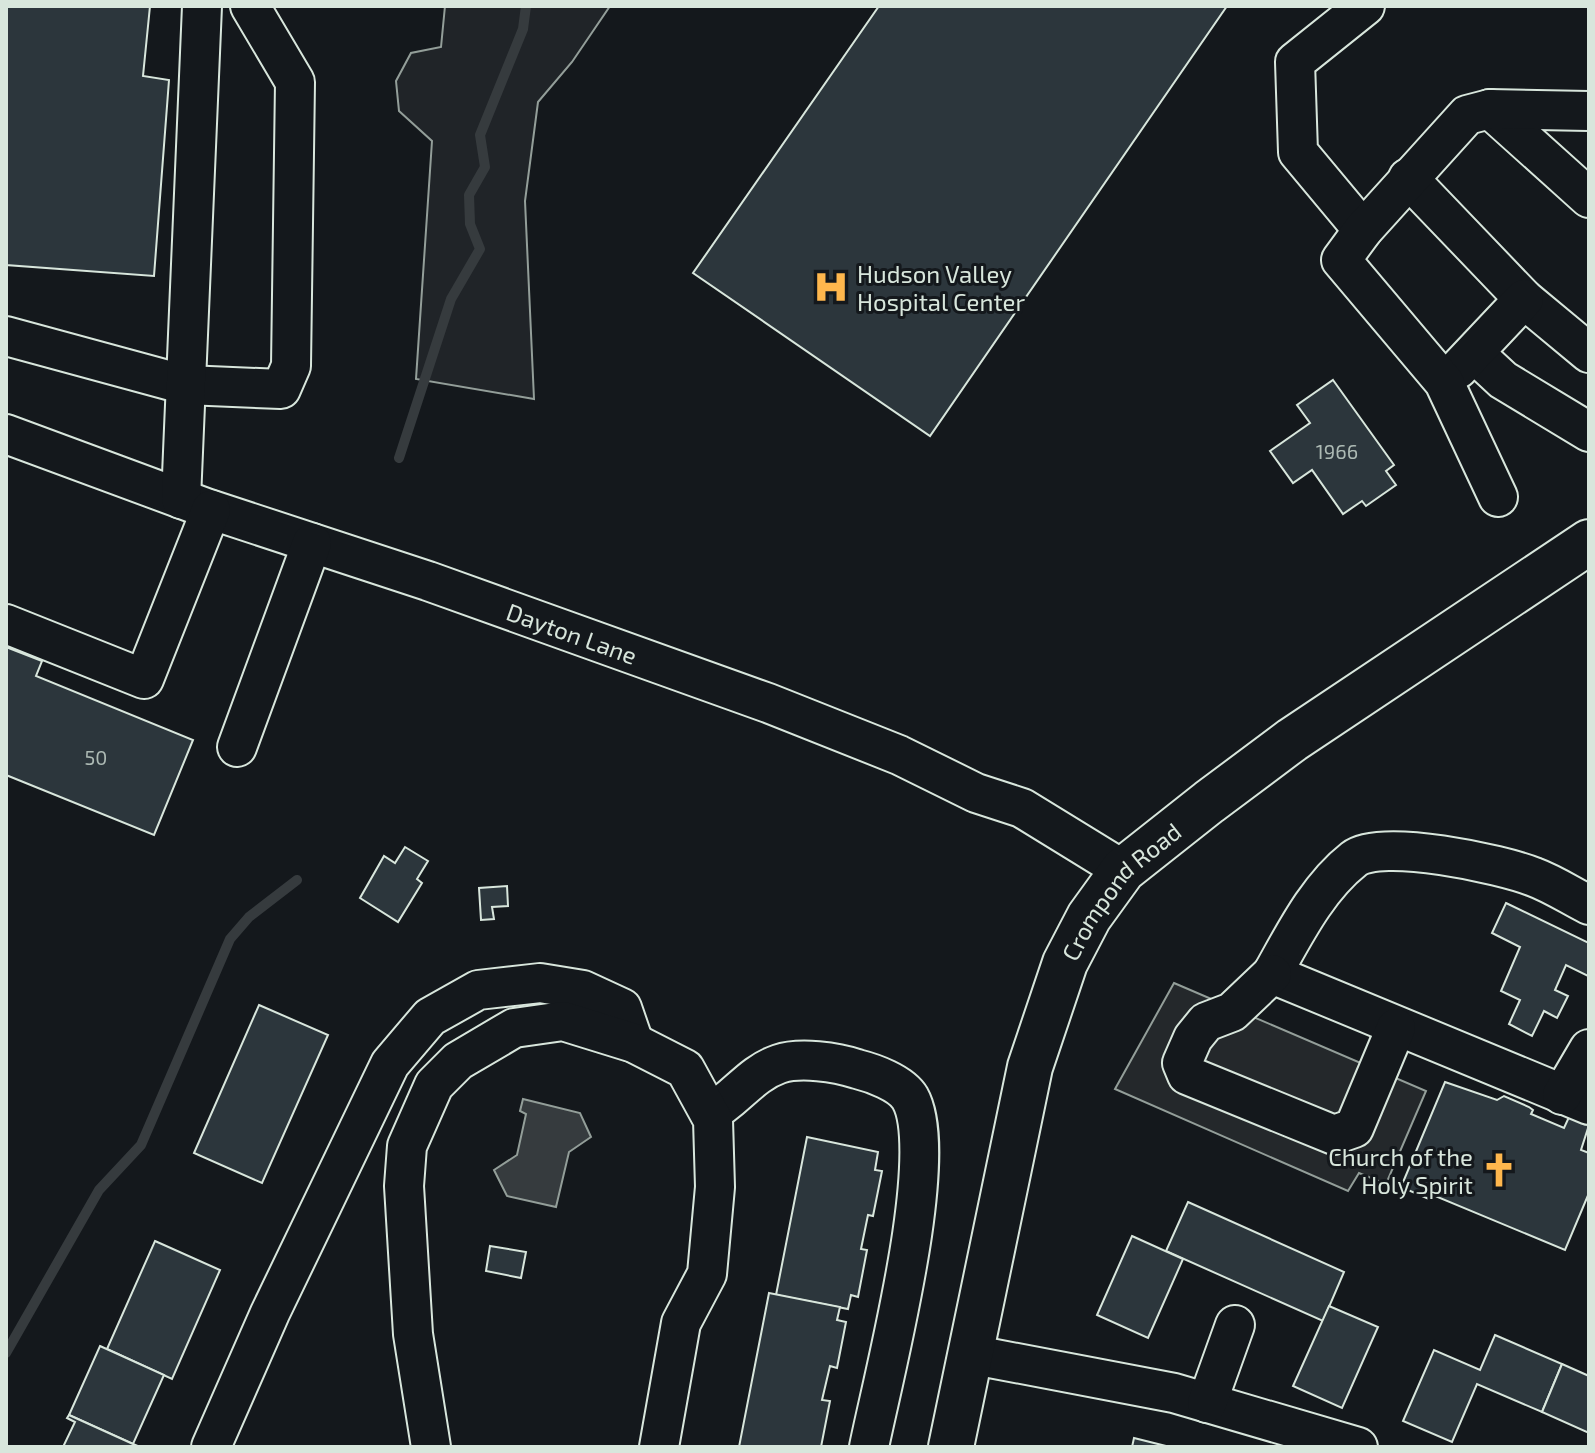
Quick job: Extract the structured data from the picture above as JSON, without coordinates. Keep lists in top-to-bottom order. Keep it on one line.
{"streets":{"main road":["Crompond Road"],"street":["Dayton Lane"]},"crossings":[["Dayton Lane","Crompond Road"]],"places":{"hospital":["Hudson Valley Hospital Center"],"church":["Church of the Holy Spirit"]},"house_numbers":["1966","50"]}
